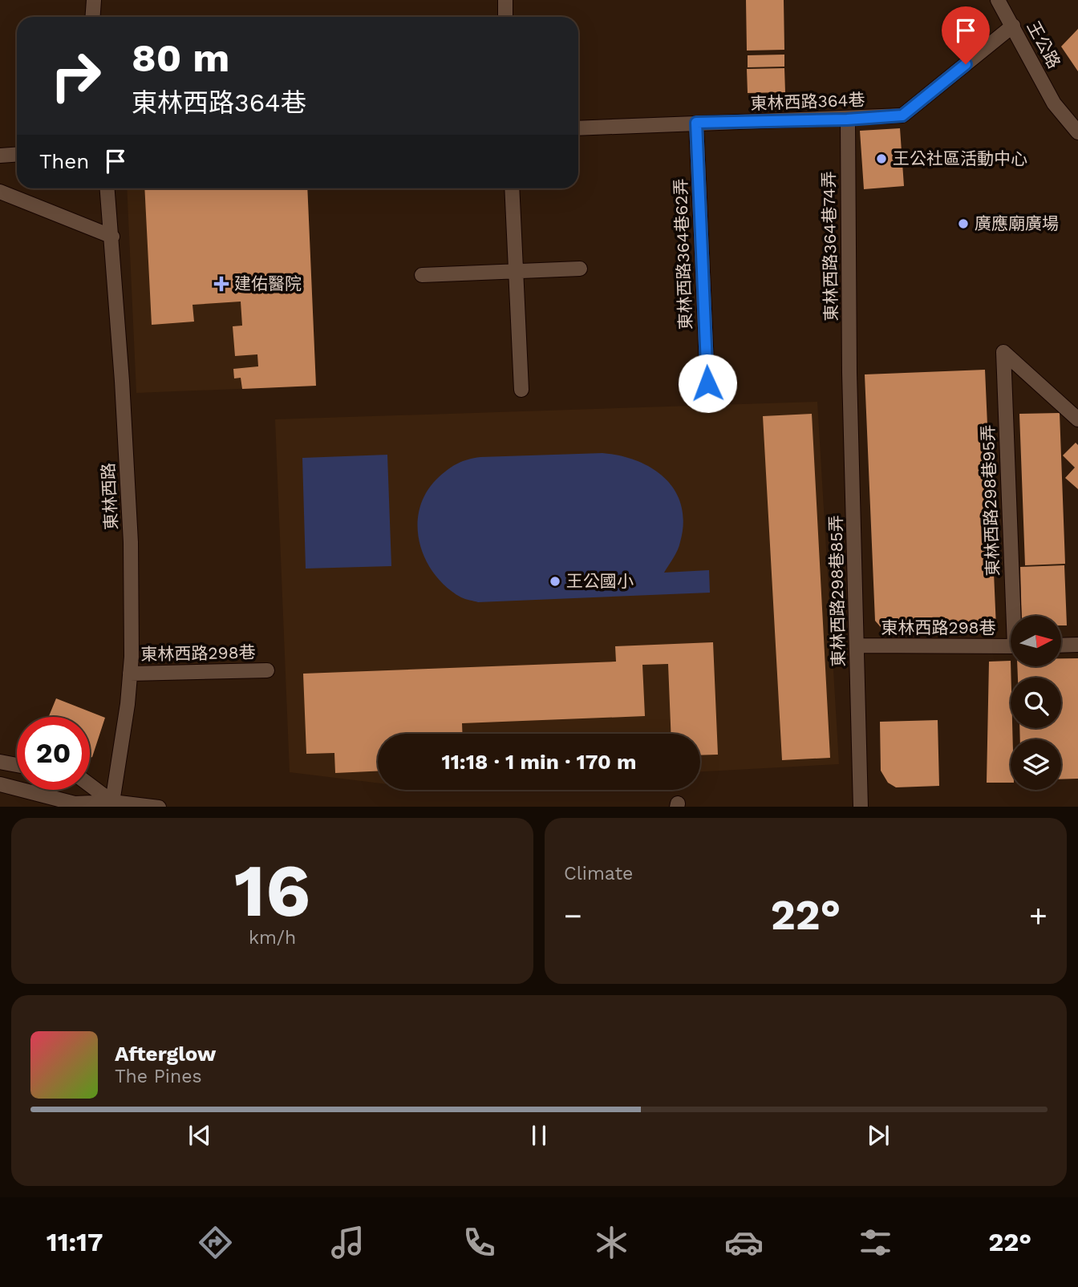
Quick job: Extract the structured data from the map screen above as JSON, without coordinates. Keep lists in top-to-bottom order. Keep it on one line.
{"streets":{"street":["王公路","東林西路364巷","東林西路364巷74弄","東林西路364巷62弄","東林西路","東林西路298巷95弄","東林西路298巷85弄","東林西路298巷"]},"crossings":[["王公路","東林西路364巷"],["東林西路364巷","東林西路364巷74弄"],["東林西路364巷","東林西路364巷62弄"],["東林西路364巷74弄","東林西路298巷85弄"],["東林西路","東林西路298巷"],["東林西路298巷85弄","東林西路298巷"]],"places":{"other":["王公社區活動中心","廣應廟廣場","王公國小"],"health":["建佑醫院"]},"north":"right","page":{"turn":["80 m","東林西路364巷"],"then":"Then","limit":"20","trip":"11:18 · 1 min · 170 m","tile":[["16","km/h"],"Climate"],"heat":["−","22°","+"],"song":["Afterglow","The Pines"],"tabs":["11:17","22°"]}}
